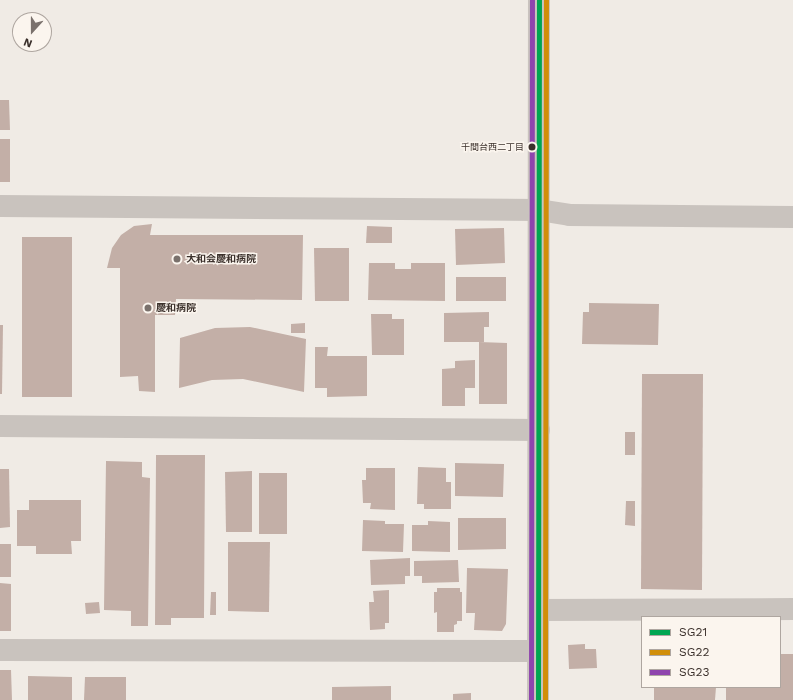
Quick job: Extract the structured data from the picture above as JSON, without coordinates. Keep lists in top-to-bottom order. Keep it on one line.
{"places":["千間台西二丁目","大和会慶和病院","慶和病院"],"lines":["transit line SG21","transit line SG22","transit line SG23"],"legend":["SG21","SG22","SG23"],"north":"bottom"}
